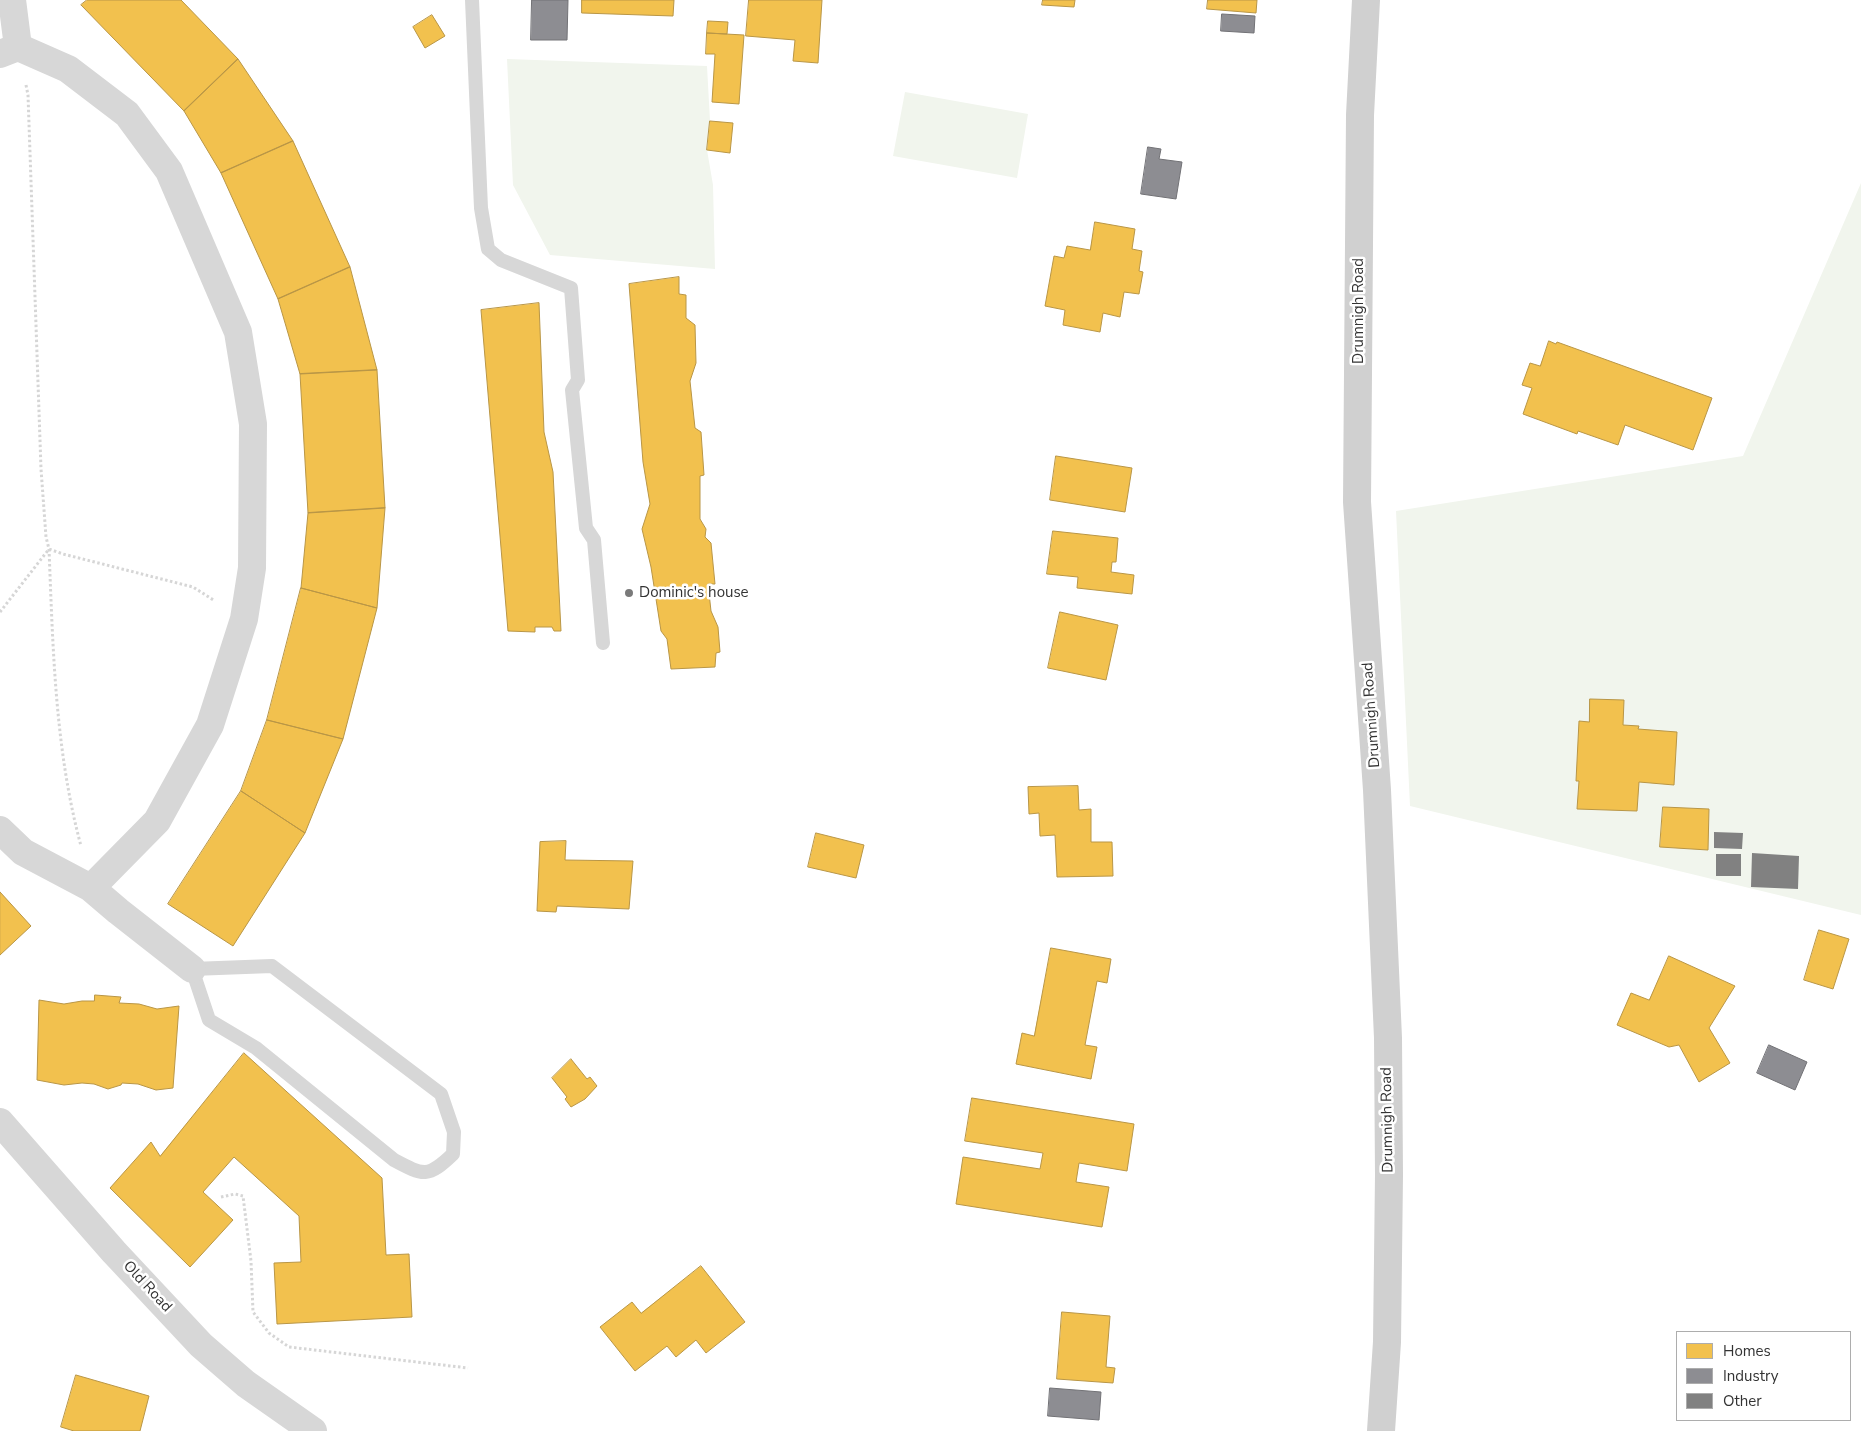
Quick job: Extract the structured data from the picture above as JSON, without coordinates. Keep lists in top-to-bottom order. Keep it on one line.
{"streets":{"main road":["Drumnigh Road"],"street":["Old Road"]},"places":["Dominic's house"],"legend":["Homes","Industry","Other"]}
